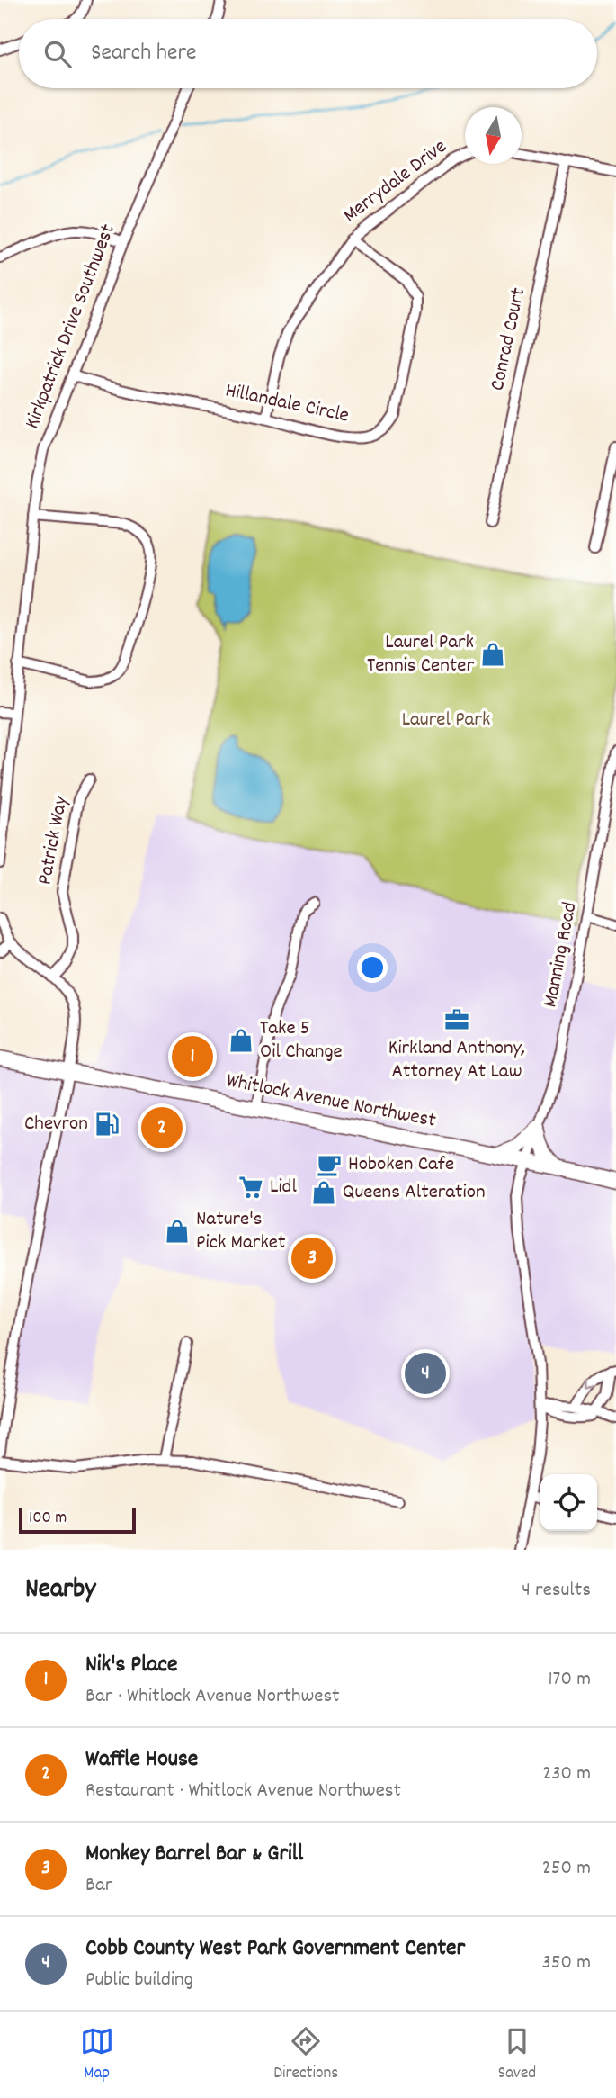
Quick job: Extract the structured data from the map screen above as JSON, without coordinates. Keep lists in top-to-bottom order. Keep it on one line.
{"streets":{"highway":["Whitlock Avenue Northwest"],"street":["Merrydale Drive","Kirkpatrick Drive Southwest","Conrad Court","Hillandale Circle","Patrick Way","Manning Road"]},"crossings":[["Merrydale Drive","Hillandale Circle"],["Kirkpatrick Drive Southwest","Hillandale Circle"],["Manning Road","Whitlock Avenue Northwest"]],"parks":["Laurel Park"],"places":{"shop":["Laurel Park Tennis Center","Take 5 Oil Change","Queens Alteration","Nature's Pick Market"],"office":["Kirkland Anthony, Attorney At Law"],"fuel station":["Chevron"],"cafe":["Hoboken Cafe"],"supermarket":["Lidl"]},"scale_bar":"100 m","north":"bottom","page":{"search":"Search here","pins":["1","2","3","4"],"scale":"100 m","heading":["Nearby","4 results"],"list":[{"mark":"1","name":"Nik's Place","note":"Bar · Whitlock Avenue Northwest","value":"170 m"},{"mark":"2","name":"Waffle House","note":"Restaurant · Whitlock Avenue Northwest","value":"230 m"},{"mark":"3","name":"Monkey Barrel Bar & Grill","note":"Bar","value":"250 m"},{"mark":"4","name":"Cobb County West Park Government Center","note":"Public building","value":"350 m"}],"nav":["Map","Directions","Saved"]}}
